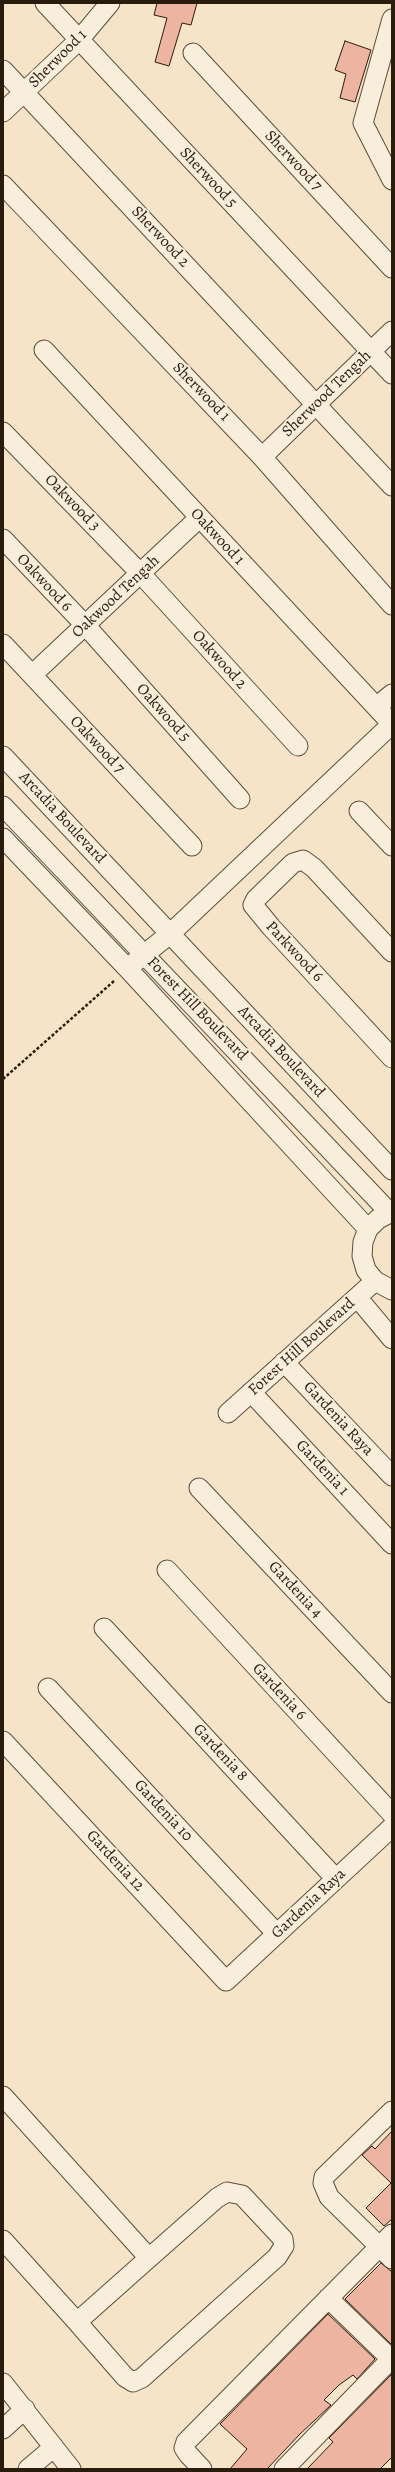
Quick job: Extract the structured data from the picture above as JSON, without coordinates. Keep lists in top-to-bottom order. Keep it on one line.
{"streets":{"street":["Sherwood 1","Sherwood 7","Sherwood 5","Sherwood 2","Sherwood Tengah","Oakwood 3","Oakwood 1","Oakwood 6","Oakwood Tengah","Oakwood 2","Oakwood 5","Oakwood 7","Arcadia Boulevard","Parkwood 6","Forest Hill Boulevard","Gardenia Raya","Gardenia 1","Gardenia 4","Gardenia 6","Gardenia 8","Gardenia 10","Gardenia 12"]},"crossings":[["Sherwood 1","Sherwood 5"],["Sherwood 1","Sherwood 2"],["Sherwood 1","Sherwood Tengah"],["Sherwood 5","Sherwood Tengah"],["Sherwood 2","Sherwood Tengah"],["Oakwood 3","Oakwood Tengah"],["Oakwood 3","Oakwood 2"],["Oakwood 1","Oakwood Tengah"],["Oakwood 6","Oakwood Tengah"],["Oakwood 6","Oakwood 5"],["Oakwood Tengah","Oakwood 2"],["Oakwood Tengah","Oakwood 5"],["Oakwood Tengah","Oakwood 7"],["Forest Hill Boulevard","Gardenia Raya"],["Forest Hill Boulevard","Gardenia 1"],["Gardenia Raya","Gardenia 8"],["Gardenia Raya","Gardenia 10"],["Gardenia Raya","Gardenia 12"]]}
